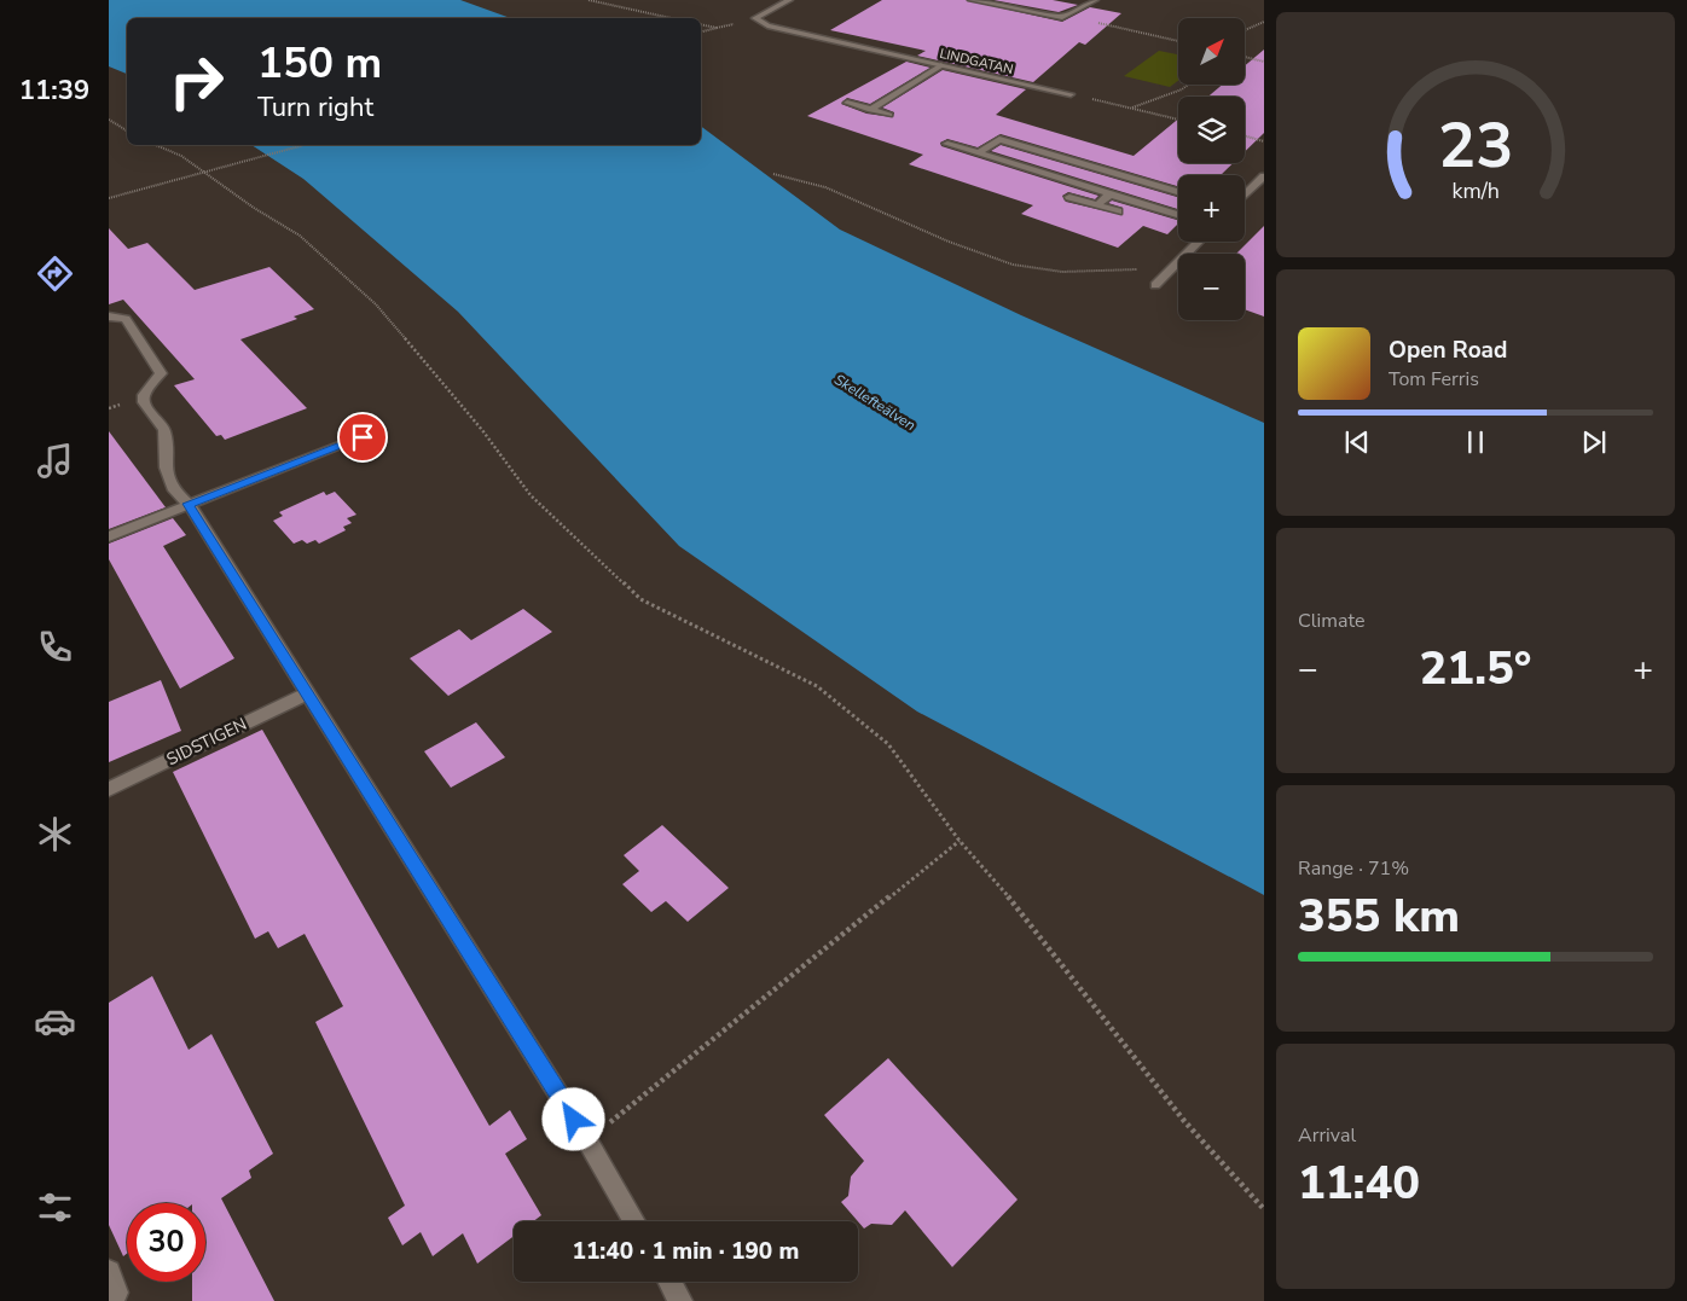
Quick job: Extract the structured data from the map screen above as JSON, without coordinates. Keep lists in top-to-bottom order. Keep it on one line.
{"streets":{"street":["LINDGATAN","SIDSTIGEN"]},"water":["Skellefteälven"],"north":"top right","page":{"tabs":"11:39","map_buttons":["+","−"],"turn":["150 m","Turn right"],"song":["Open Road","Tom Ferris"],"tile":["Climate",["Range · 71%","355 km"],["Arrival","11:40"]],"heat":["−","21.5°","+"],"limit":"30","trip":"11:40 · 1 min · 190 m","gauge":["23","km/h"]}}
